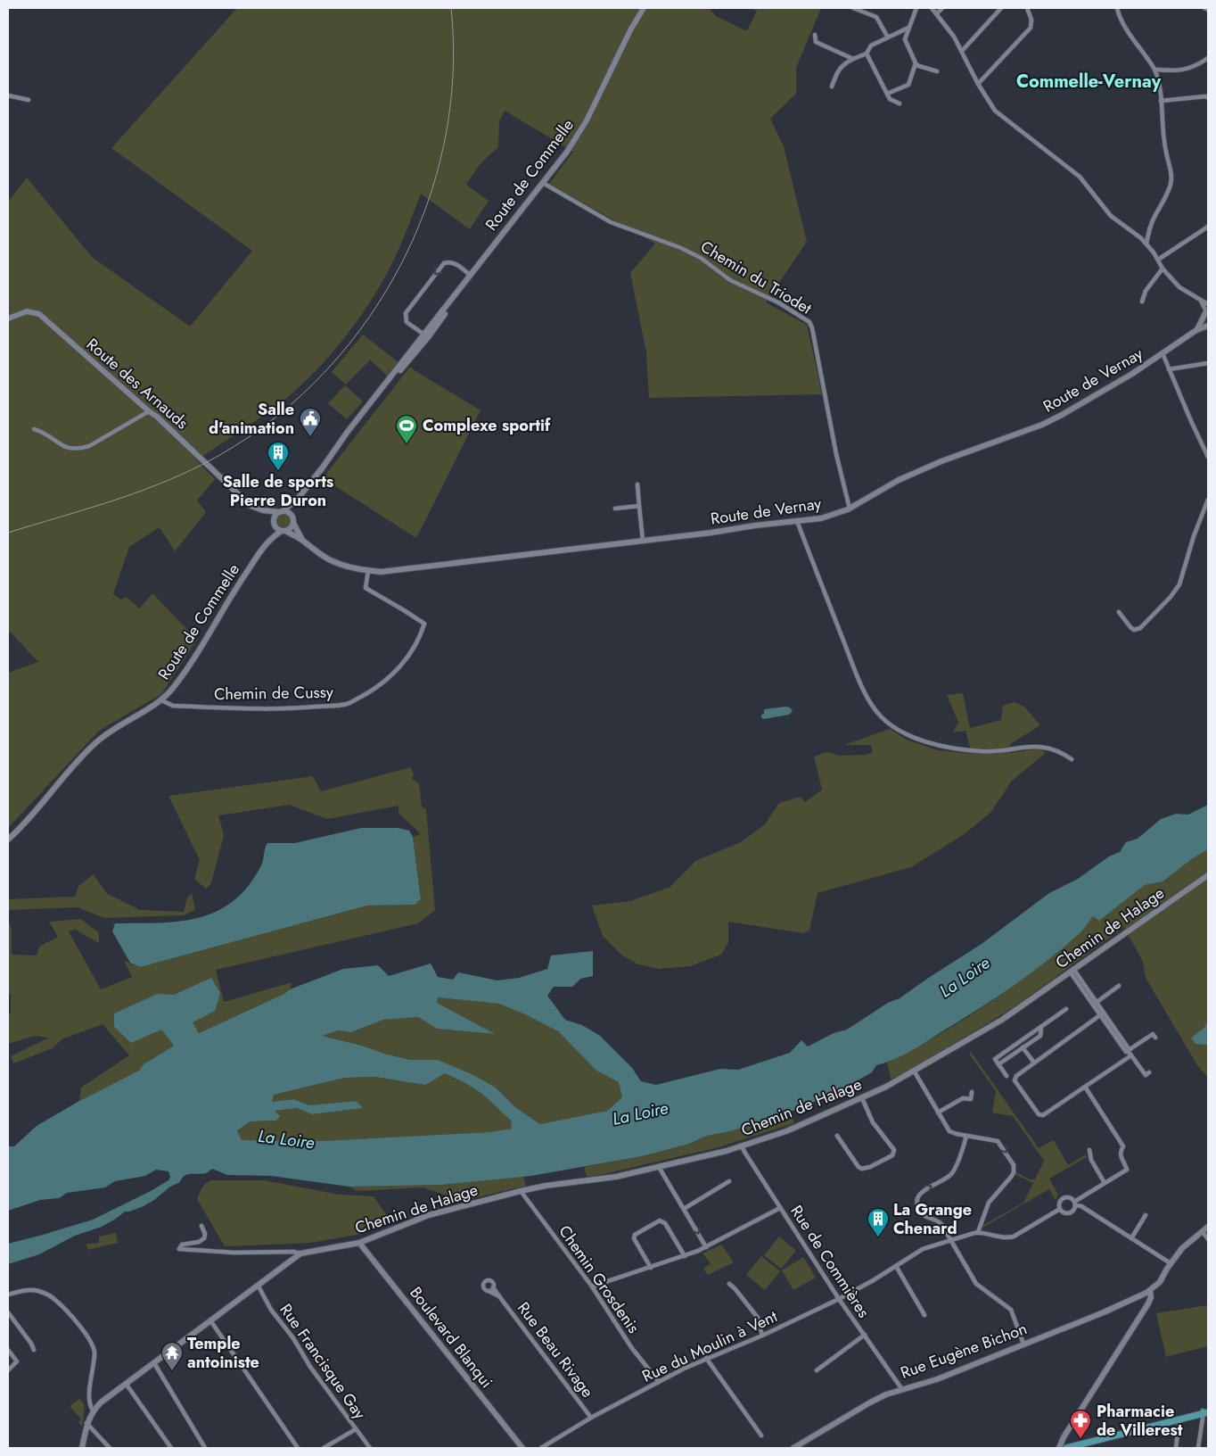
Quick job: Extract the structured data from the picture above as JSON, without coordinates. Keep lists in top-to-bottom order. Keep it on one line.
{"streets":{"street":["Route de Commelle","Chemin du Triodet","Route de Vernay","Route des Arnauds","Chemin de Cussy","Chemin de Halage","Rue de Commières","Chemin Grosdenis","Boulevard Blanqui","Rue du Moulin à Vent","Rue Beau Rivage","Rue Eugène Bichon","Rue Francisque Gay"]},"crossings":[["Route de Commelle","Chemin du Triodet"],["Route de Commelle","Route de Vernay"],["Route de Commelle","Route des Arnauds"],["Route de Commelle","Chemin de Cussy"],["Chemin du Triodet","Route de Vernay"],["Route de Vernay","Route des Arnauds"],["Route de Vernay","Chemin de Cussy"],["Chemin de Halage","Rue de Commières"],["Chemin de Halage","Chemin Grosdenis"],["Chemin de Halage","Boulevard Blanqui"],["Rue de Commières","Rue du Moulin à Vent"],["Rue de Commières","Rue Eugène Bichon"],["Chemin Grosdenis","Rue du Moulin à Vent"],["Rue du Moulin à Vent","Rue Beau Rivage"]],"districts":["Commelle-Vernay"],"water":["La Loire"],"places":{"public building":["Salle d'animation"],"sports":["Complexe sportif"],"building":["Salle de sports Pierre Duron","La Grange Chenard"],"temple":["Temple antoiniste"],"pharmacy":["Pharmacie de Villerest"]}}
